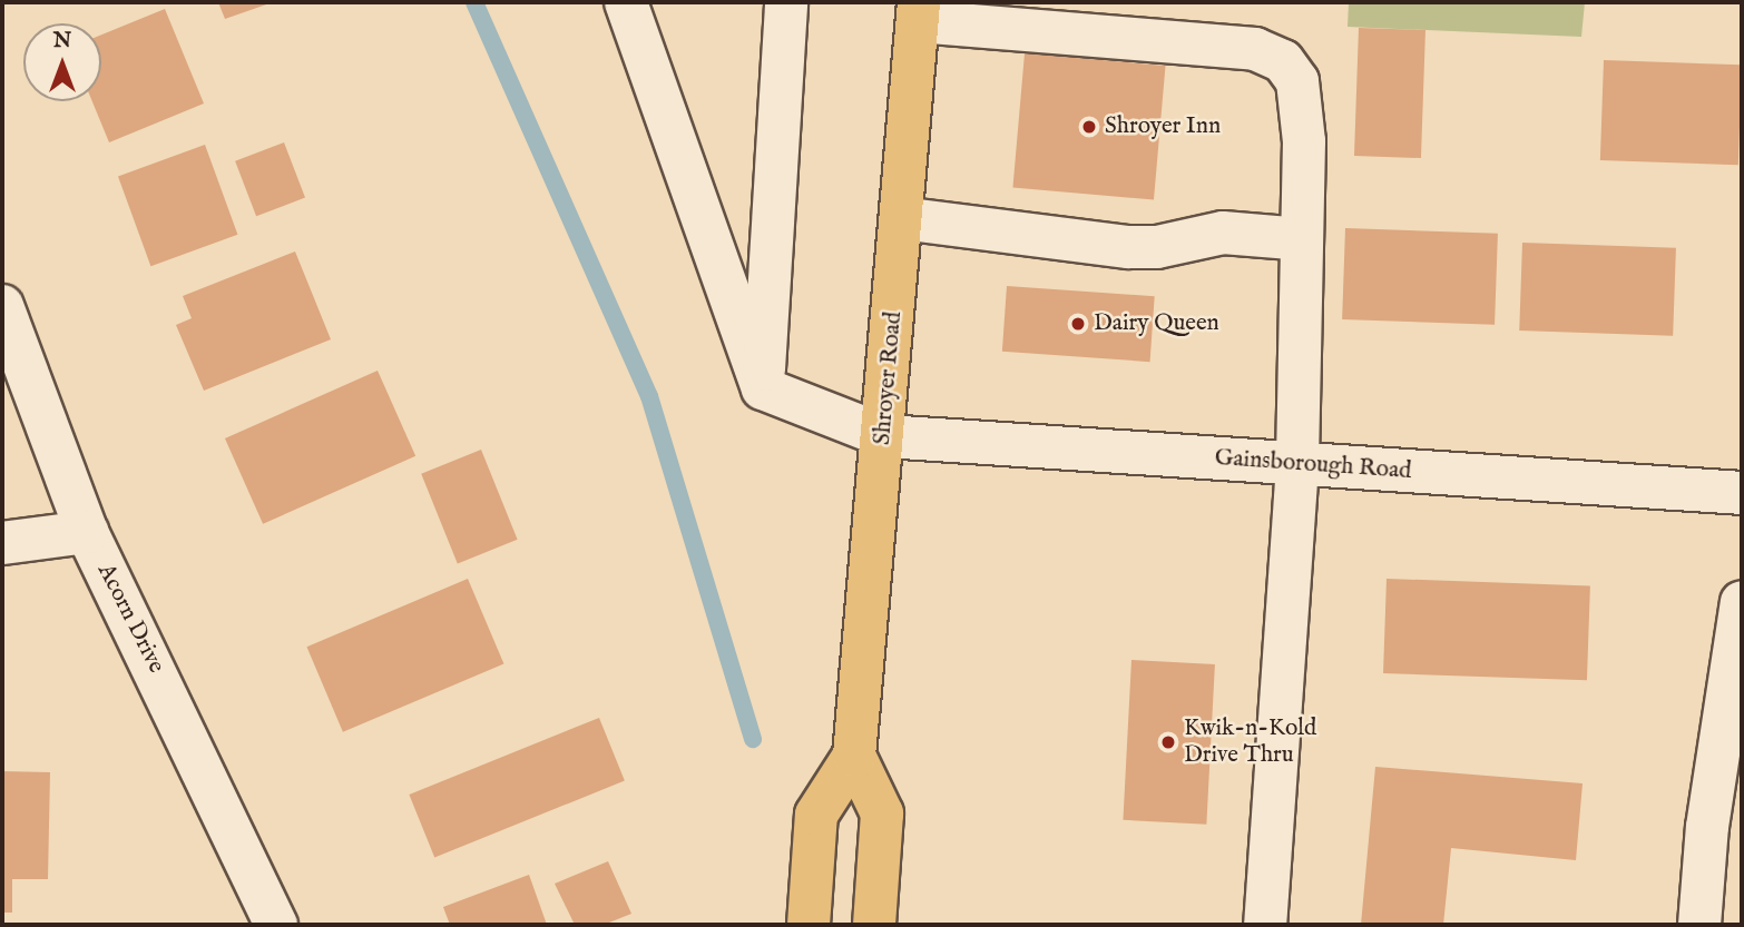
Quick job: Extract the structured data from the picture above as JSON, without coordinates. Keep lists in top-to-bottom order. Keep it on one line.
{"streets":{"main road":["Shroyer Road"],"street":["Gainsborough Road","Acorn Drive"]},"crossings":[["Shroyer Road","Gainsborough Road"]],"places":["Shroyer Inn","Dairy Queen","Kwik-n-Kold Drive Thru"],"north":"top"}
